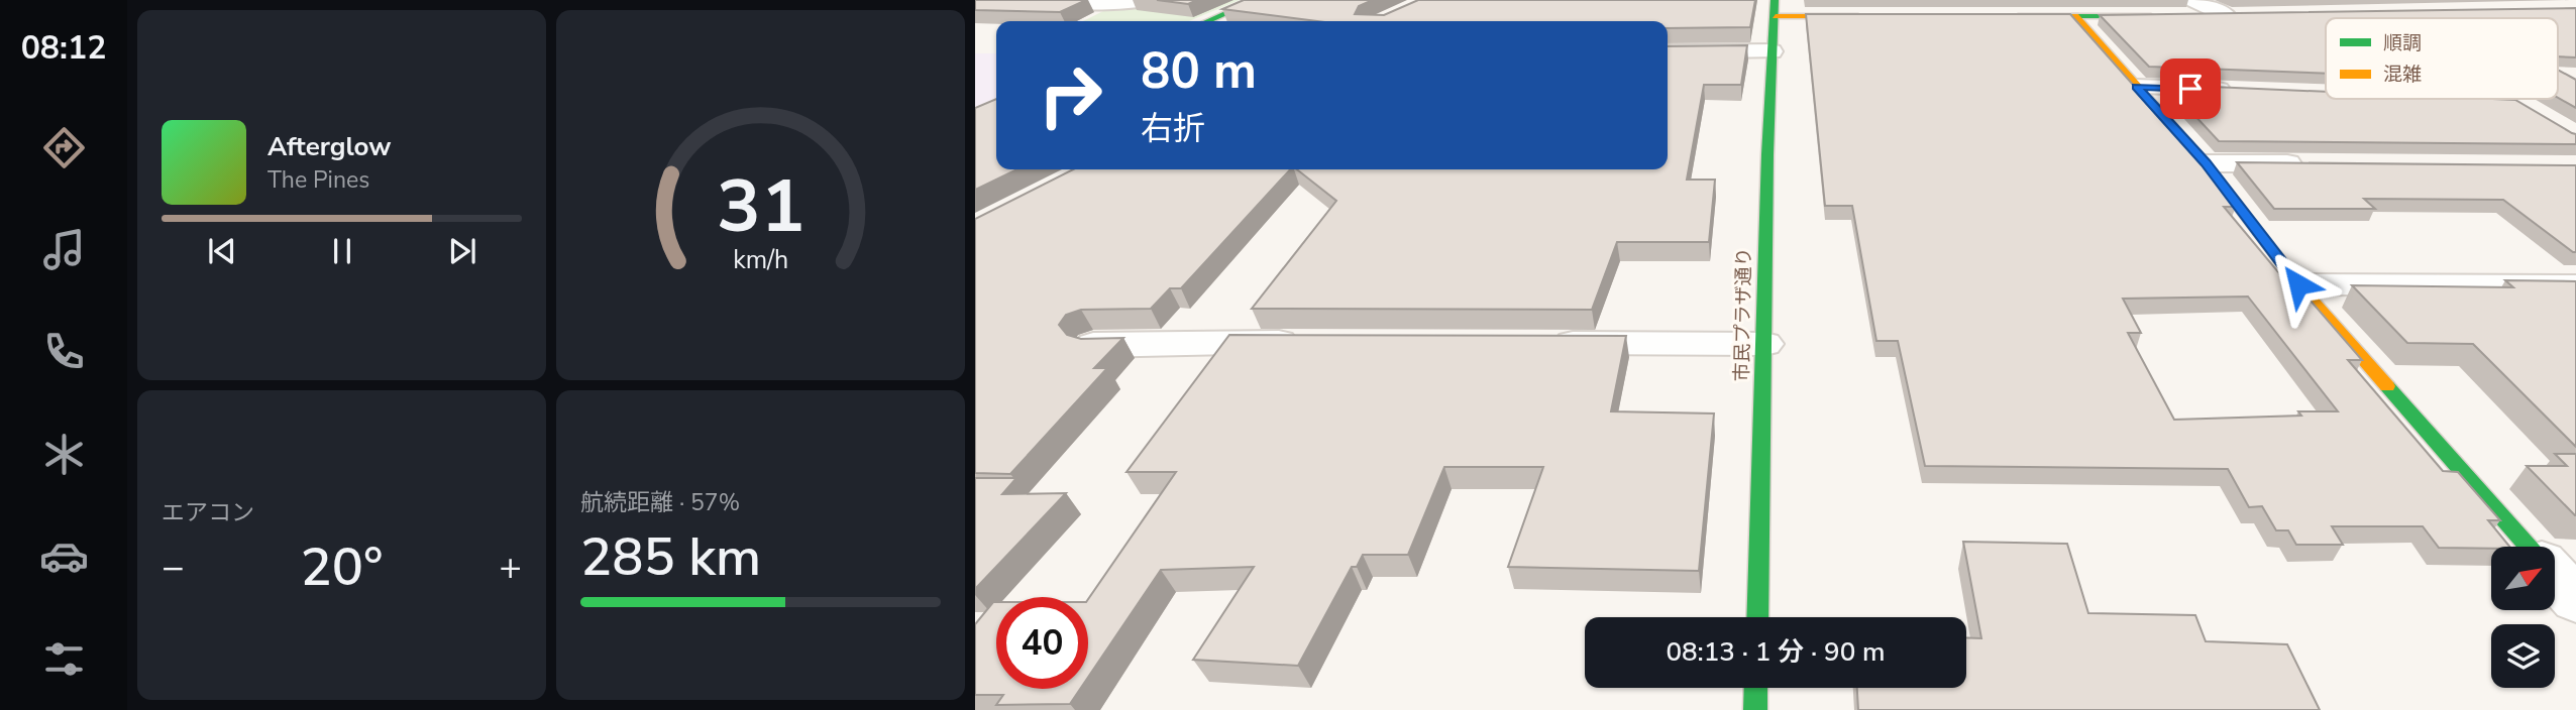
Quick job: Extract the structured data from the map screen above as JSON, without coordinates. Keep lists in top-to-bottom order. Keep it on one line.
{"streets":{"street":["市民プラザ通り"]},"legend":["順調","混雑"],"north":"top right","page":{"tabs":"08:12","turn":["80 m","右折"],"song":["Afterglow","The Pines"],"tile":["エアコン",["航続距離 · 57%","285 km"]],"heat":["−","20°","+"],"limit":"40","trip":"08:13 · 1 分 · 90 m","gauge":["31","km/h"]}}
